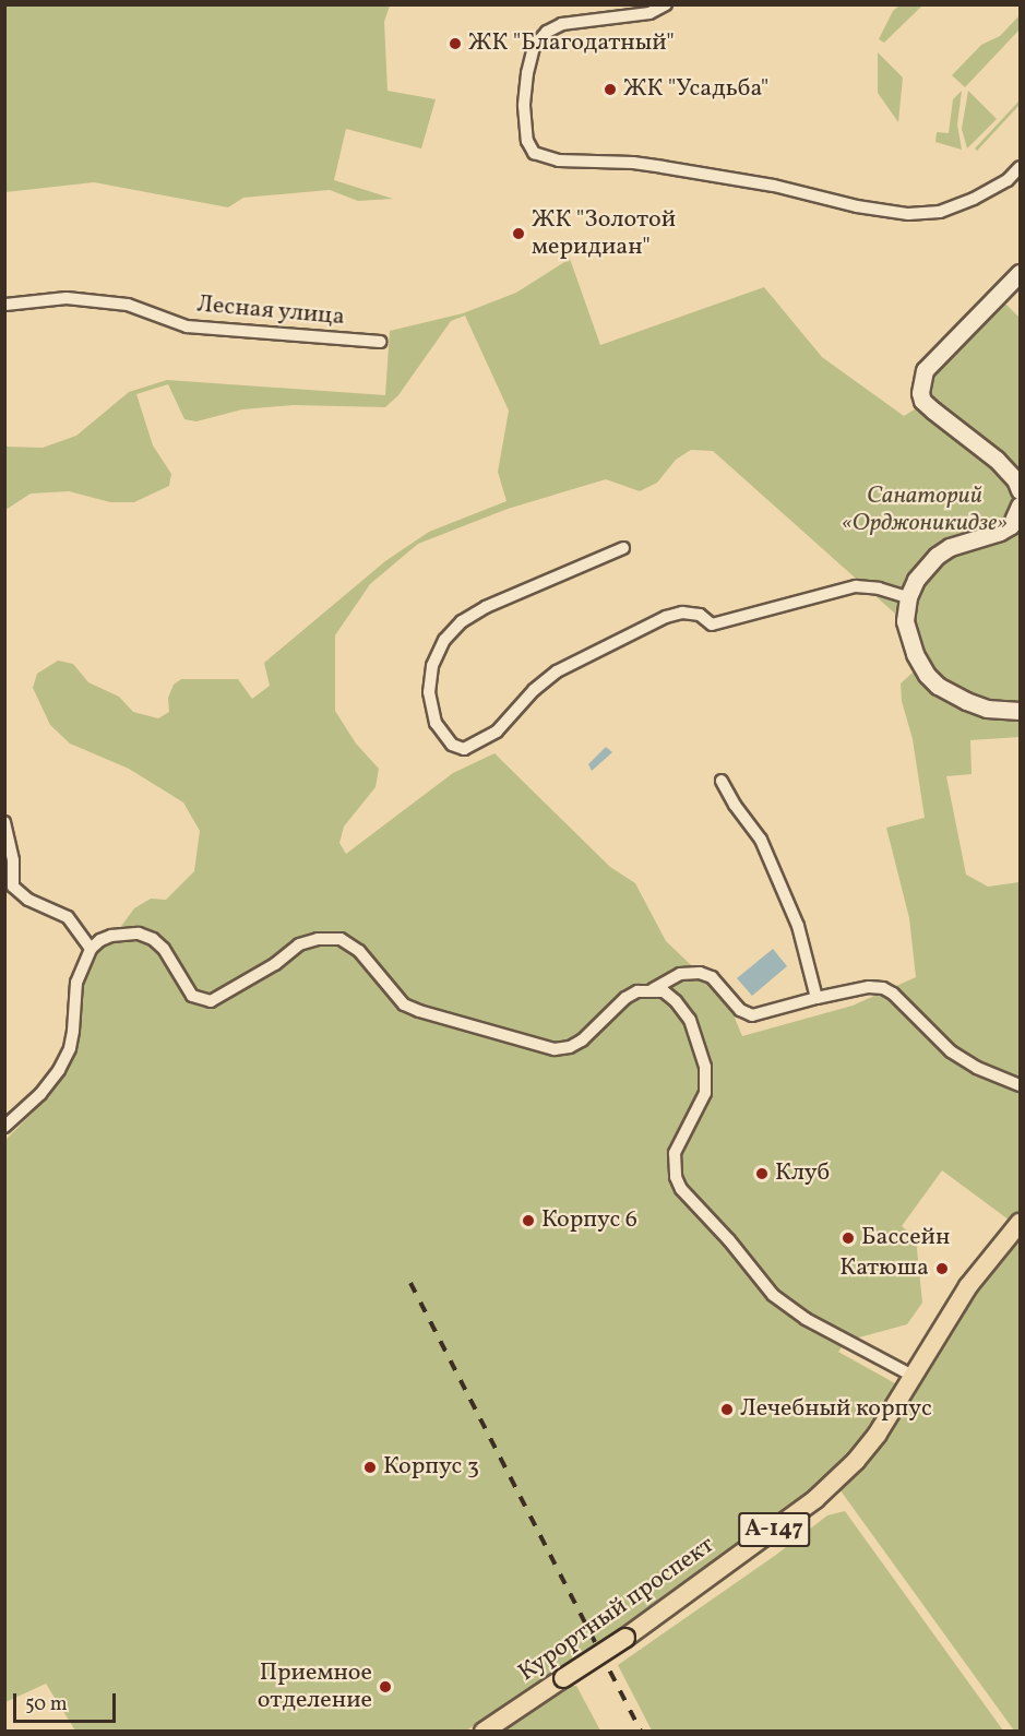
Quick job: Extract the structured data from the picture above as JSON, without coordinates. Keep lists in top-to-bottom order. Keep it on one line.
{"streets":{"main road":["А-147","Курортный проспект"],"street":["Лесная улица"]},"parks":["Санаторий «Орджоникидзе»"],"places":["ЖК \"Благодатный\"","ЖК \"Усадьба\"","ЖК \"Золотой меридиан\"","Клуб","Корпус 6","Бассейн","Катюша","Лечебный корпус","Корпус 3","Приемное отделение"],"scale_bar":"50 m"}
